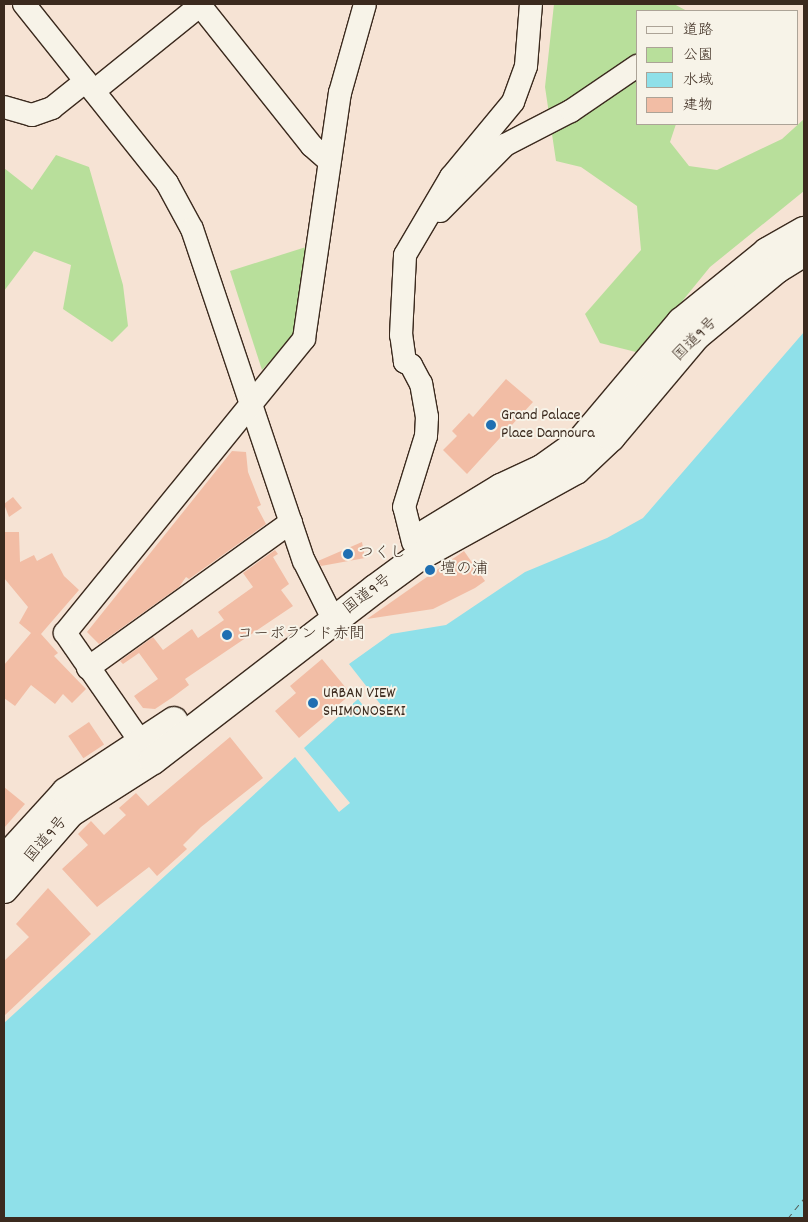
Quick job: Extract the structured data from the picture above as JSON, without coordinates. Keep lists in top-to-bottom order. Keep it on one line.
{"streets":{"highway":["国道9号"]},"places":["Grand Palace Place Dannoura","つくし","壇の浦","コーポランド赤間","URBAN VIEW SHIMONOSEKI"],"legend":["道路","公園","水域","建物"]}
